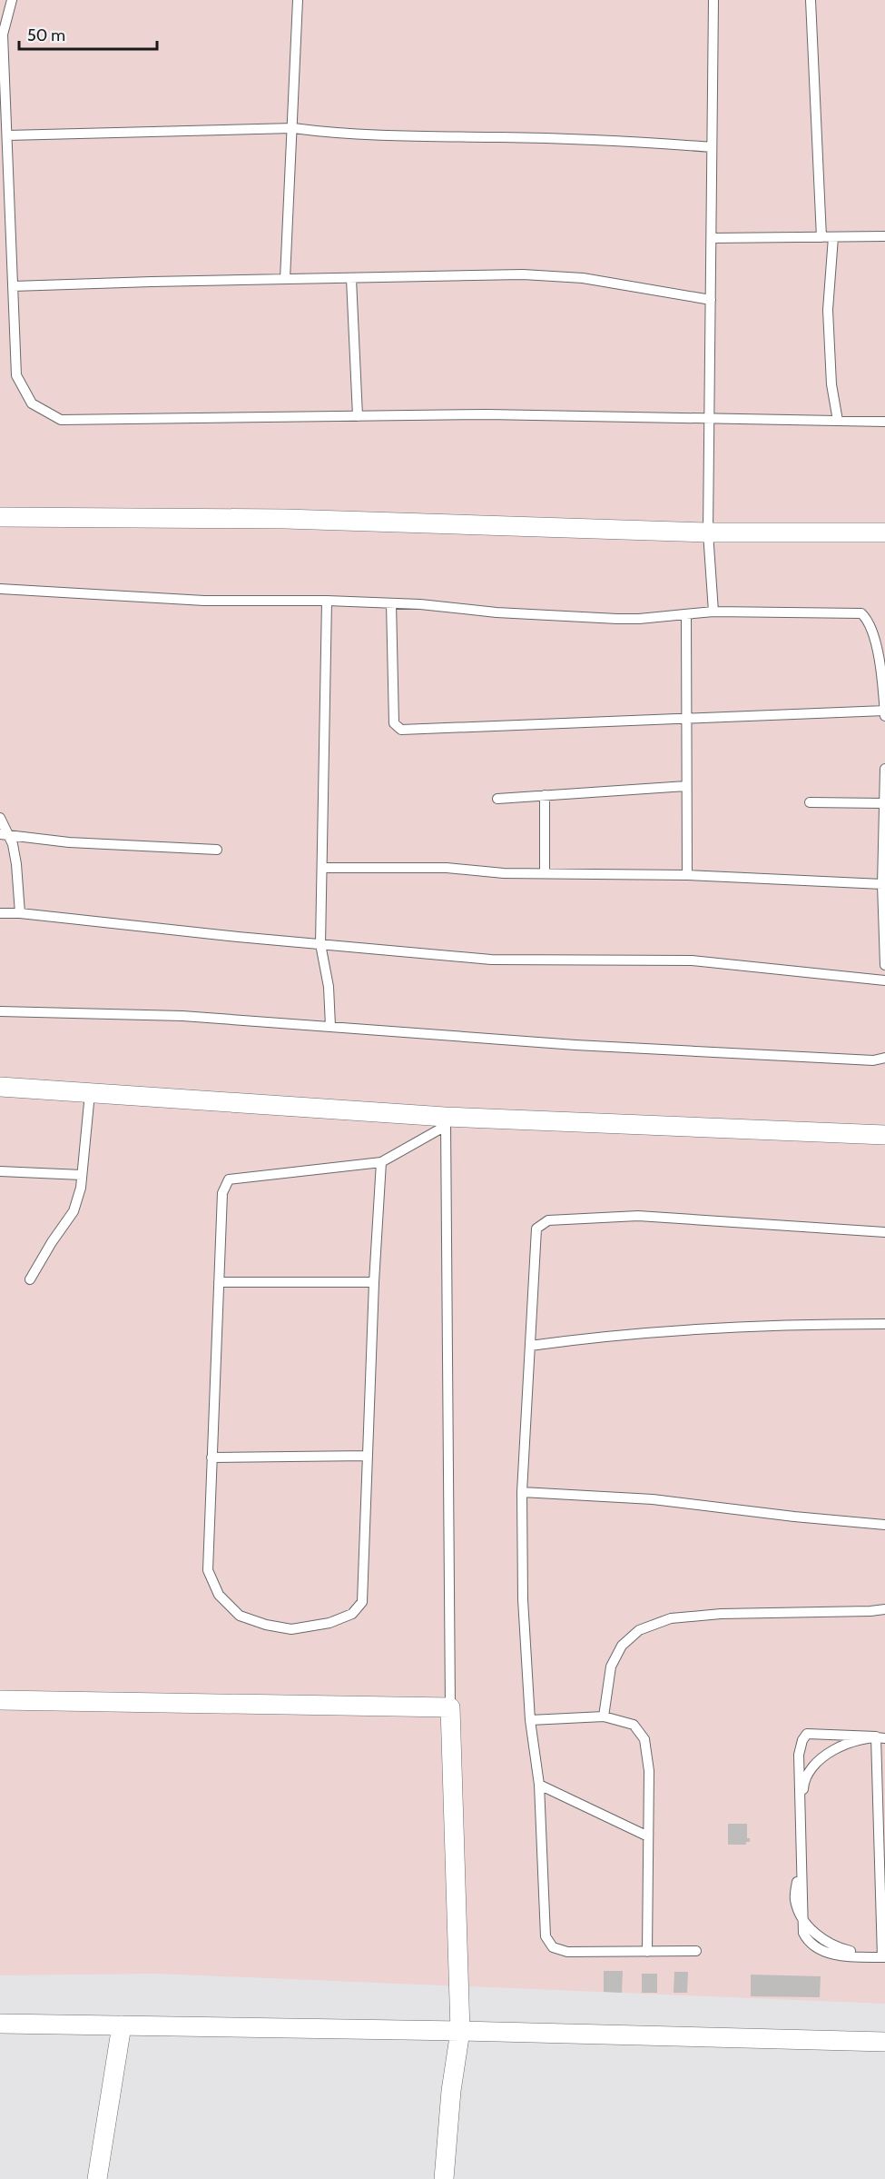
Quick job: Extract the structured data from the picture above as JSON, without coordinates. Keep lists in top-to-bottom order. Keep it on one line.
{"scale_bar":"50 m"}
